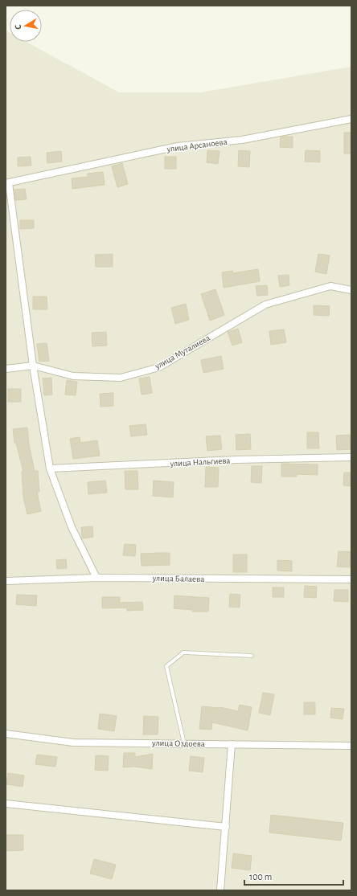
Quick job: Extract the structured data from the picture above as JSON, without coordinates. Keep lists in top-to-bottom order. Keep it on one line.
{"streets":{"street":["улица Арсаноева","улица Муталиева","улица Нальгиева","улица Балаева","улица Оздоева"]},"scale_bar":"100 m","north":"left"}
